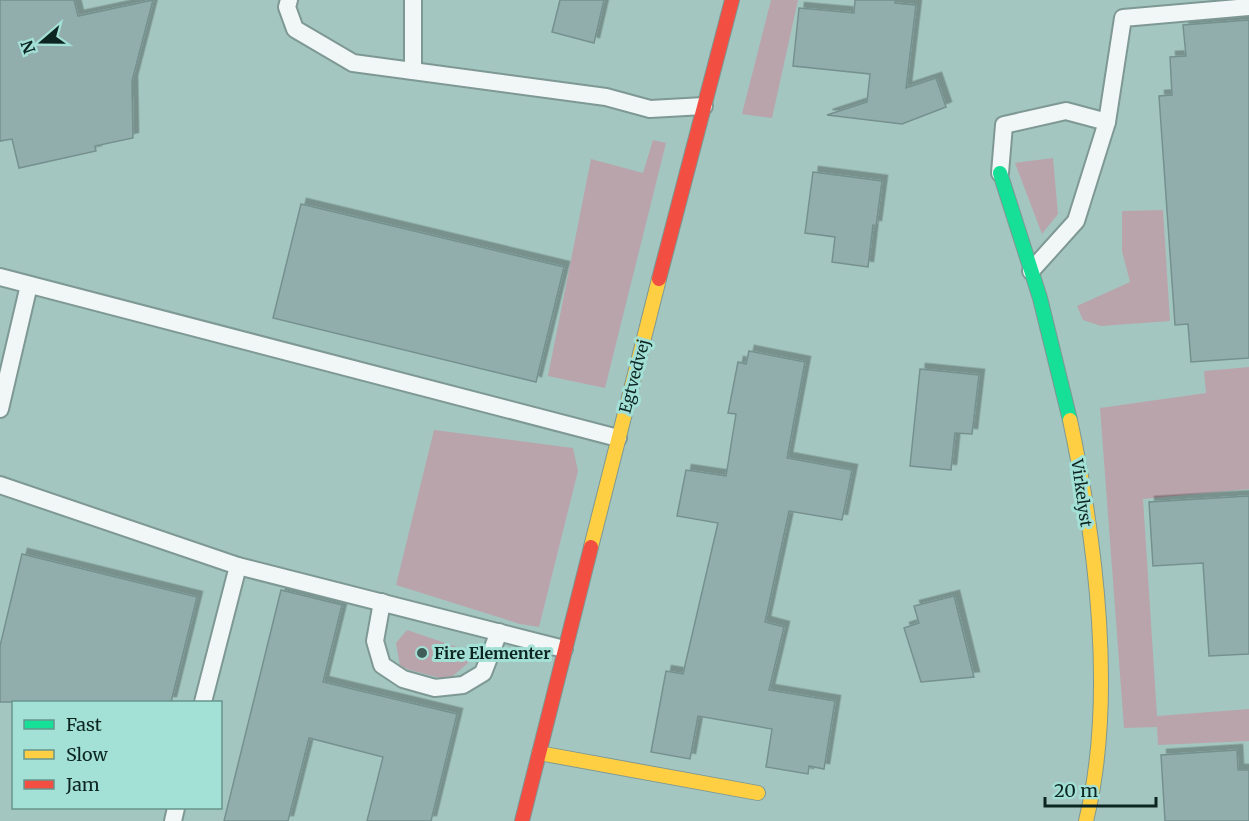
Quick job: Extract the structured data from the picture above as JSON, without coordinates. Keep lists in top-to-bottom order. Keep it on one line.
{"streets":{"street":["Egtvedvej","Virkelyst"]},"places":["Fire Elementer"],"legend":["Fast","Slow","Jam"],"scale_bar":"20 m","north":"left"}
